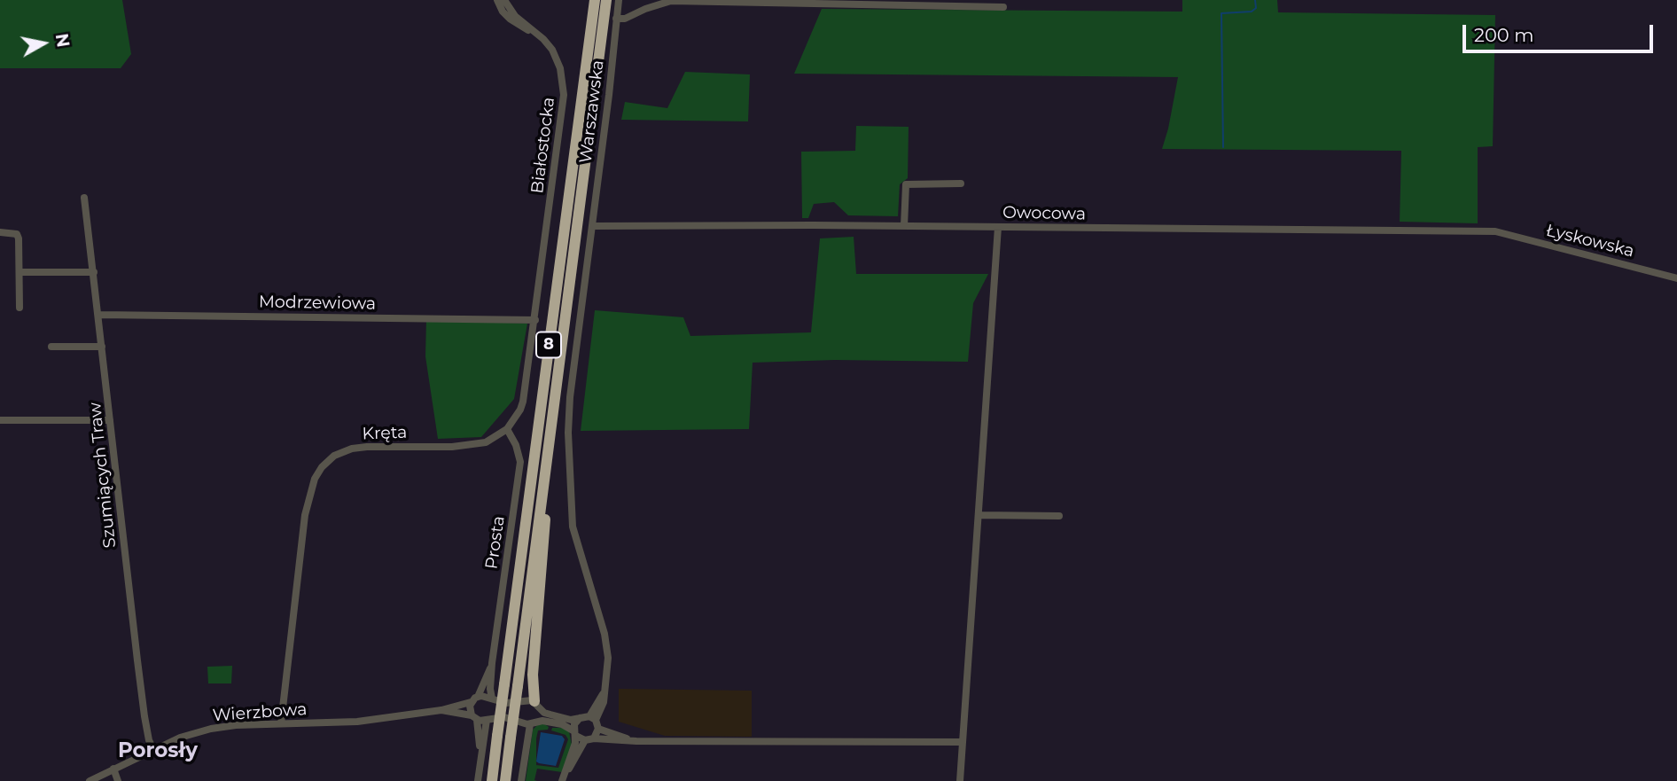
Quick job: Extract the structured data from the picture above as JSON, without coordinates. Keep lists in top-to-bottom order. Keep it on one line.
{"streets":{"highway":["8"],"street":["Warszawska","Białostocka","Owocowa","Łyskowska","Modrzewiowa","Kręta","Szumiących Traw","Prosta","Wierzbowa"]},"crossings":[["Warszawska","Owocowa"],["Warszawska","Wierzbowa"],["Białostocka","Modrzewiowa"],["Owocowa","Łyskowska"],["Modrzewiowa","Szumiących Traw"],["Kręta","Prosta"],["Kręta","Wierzbowa"],["Szumiących Traw","Wierzbowa"]],"districts":["Porosły"],"scale_bar":"200 m","north":"right"}
